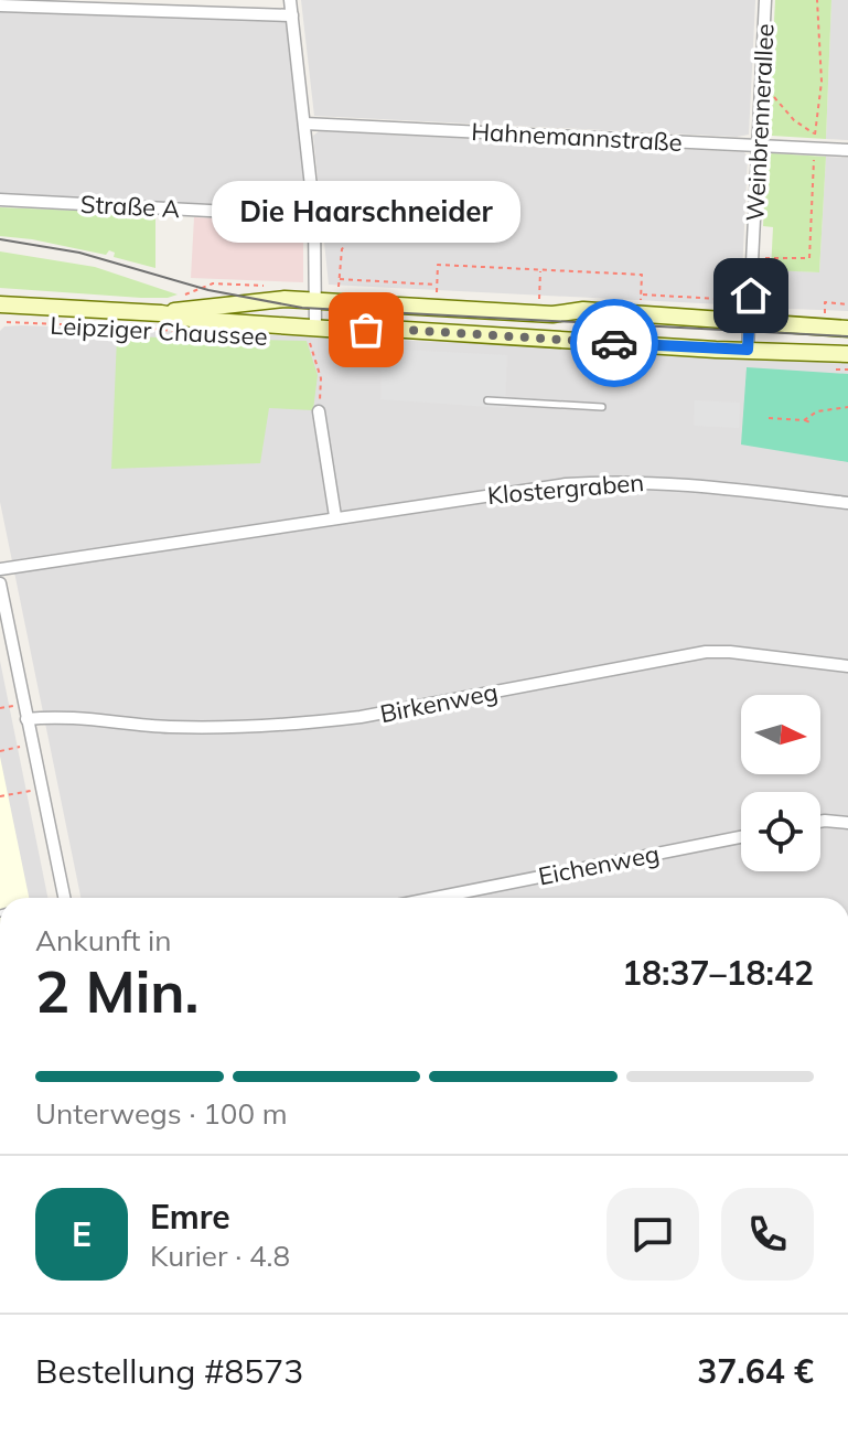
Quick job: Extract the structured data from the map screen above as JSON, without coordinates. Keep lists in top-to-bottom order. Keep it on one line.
{"streets":{"main road":["Leipziger Chaussee"],"street":["Weinbrennerallee","Hahnemannstraße","Straße A","Klostergraben","Birkenweg","Eichenweg"]},"crossings":[["Weinbrennerallee","Hahnemannstraße"],["Weinbrennerallee","Leipziger Chaussee"]],"places":["Die Haarschneider"],"north":"right","page":{"bubble":"Die Haarschneider","heading":["2 Min.","Ankunft in","18:37–18:42"],"panel":["Emre","Kurier · 4.8","Bestellung #8573","37.64 €"],"bar":"Unterwegs · 100 m","round":"E"}}
